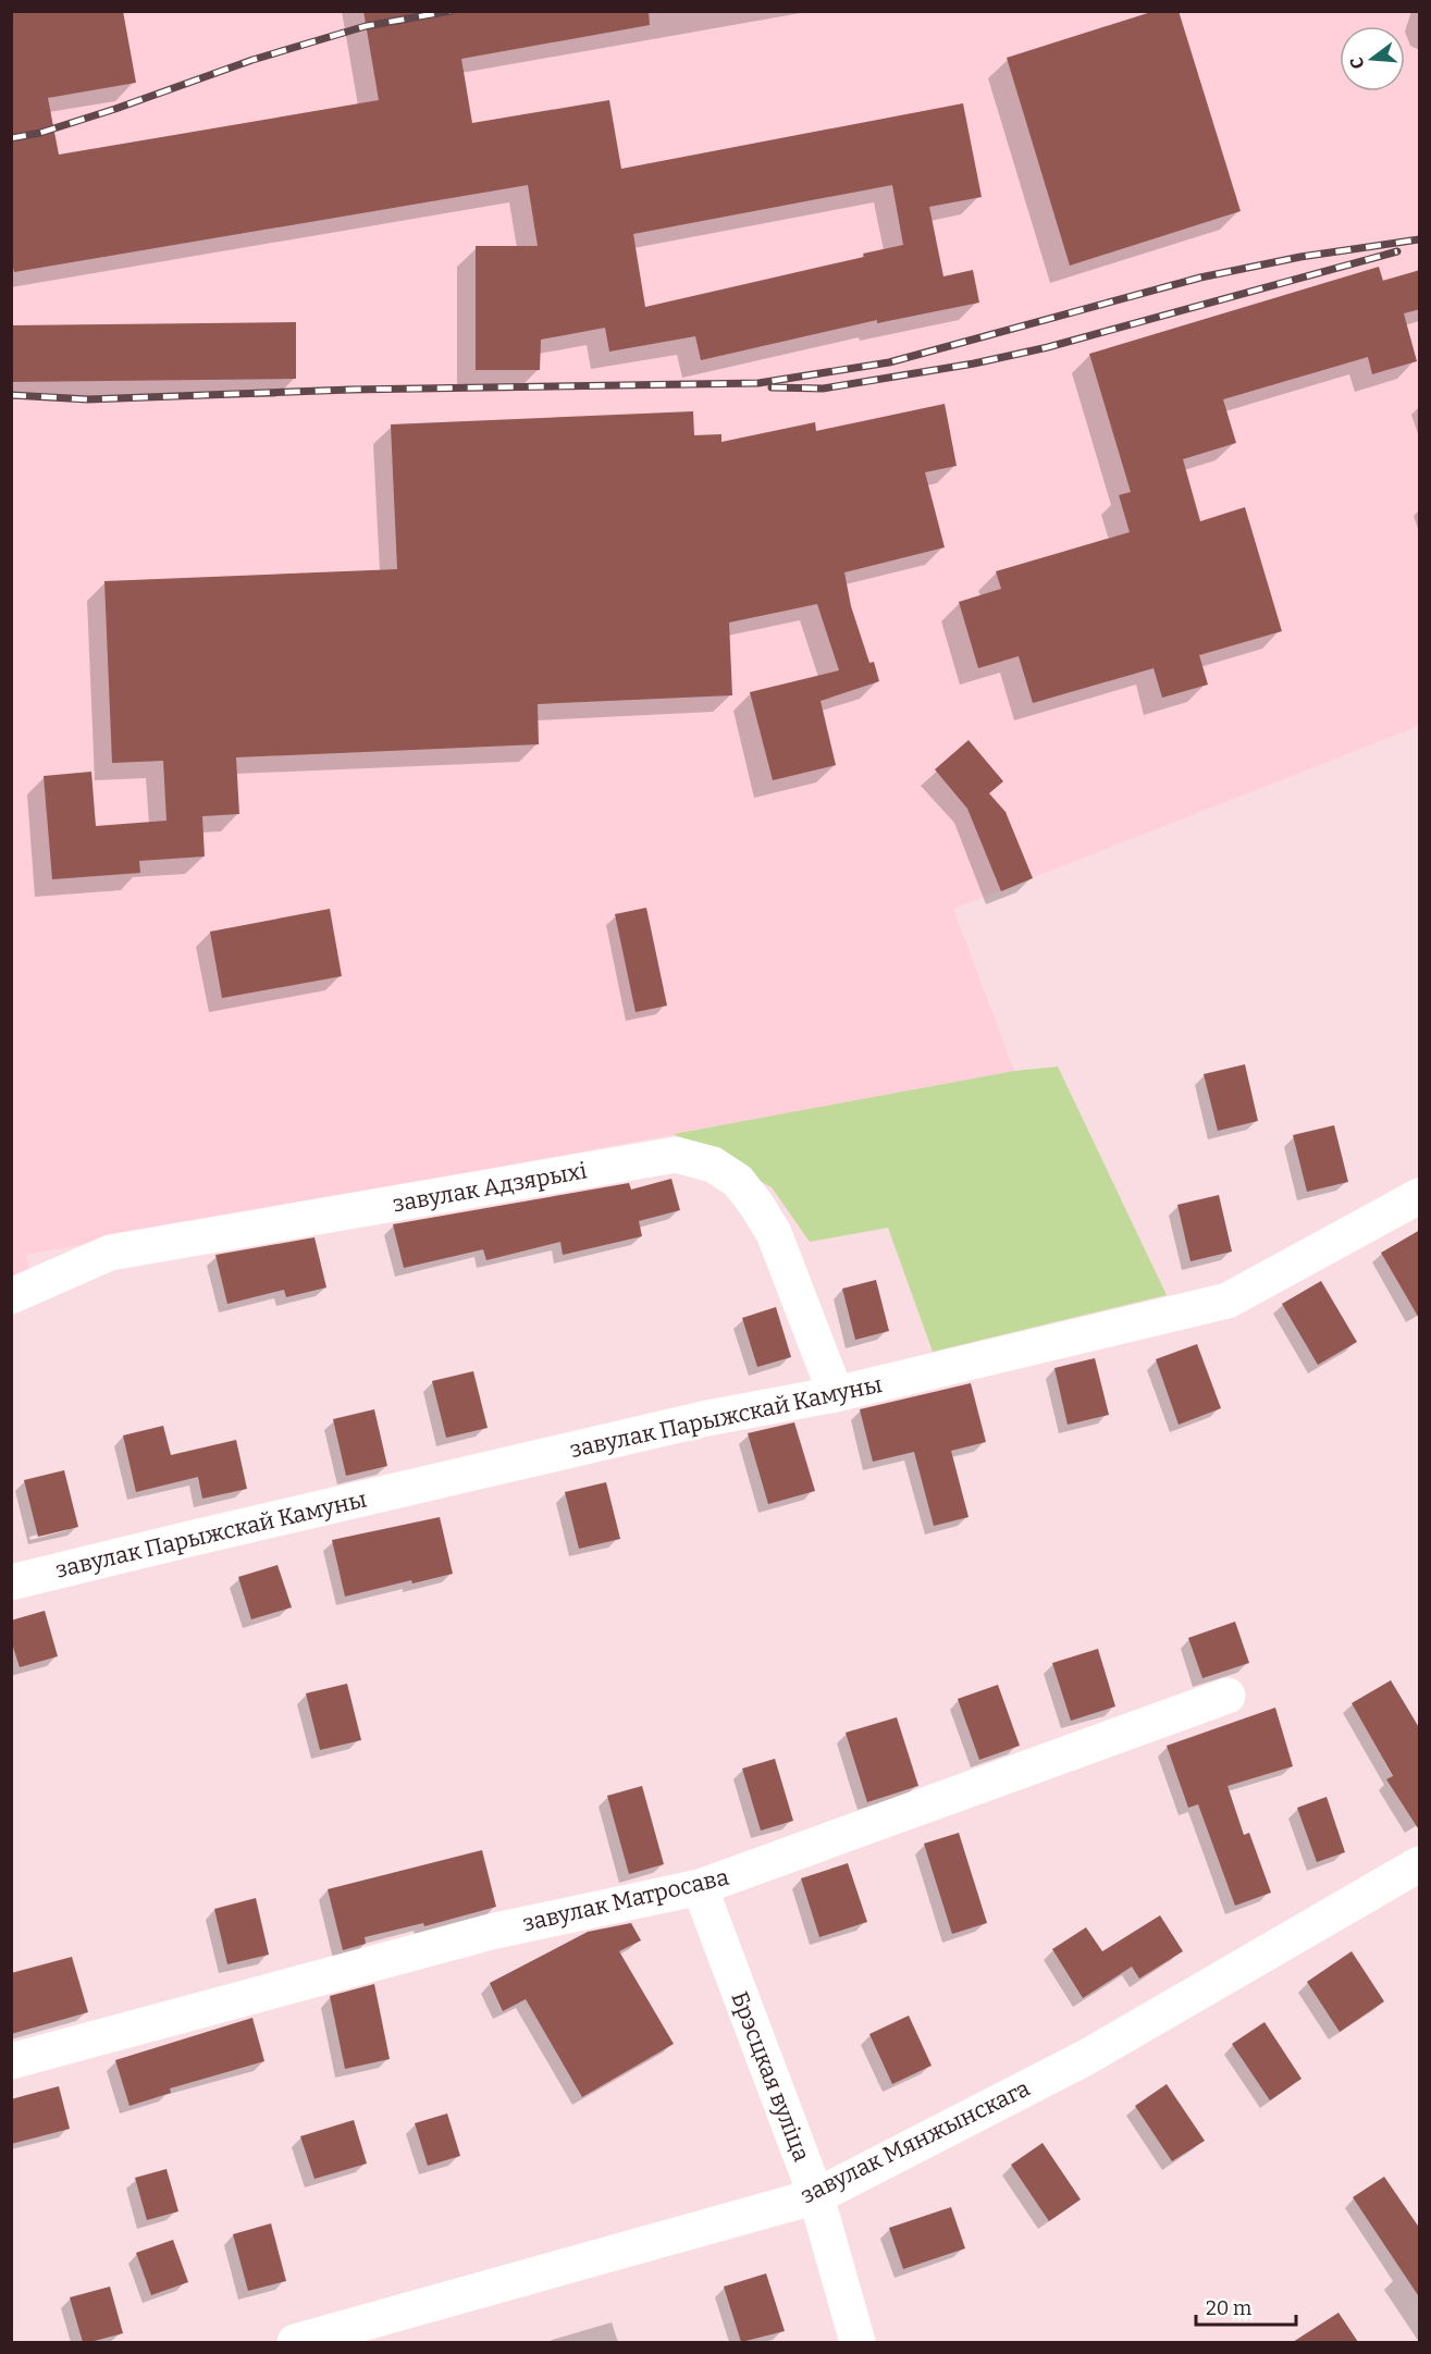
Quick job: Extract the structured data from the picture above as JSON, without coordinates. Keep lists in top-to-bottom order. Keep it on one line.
{"streets":{"street":["завулак Адзярыхі","завулак Парыжскай Камуны","завулак Матросава","Брэсцкая вуліца","завулак Мянжынскага"]},"crossings":[["завулак Адзярыхі","завулак Парыжскай Камуны"],["завулак Матросава","Брэсцкая вуліца"],["Брэсцкая вуліца","завулак Мянжынскага"]],"scale_bar":"20 m","north":"left"}
